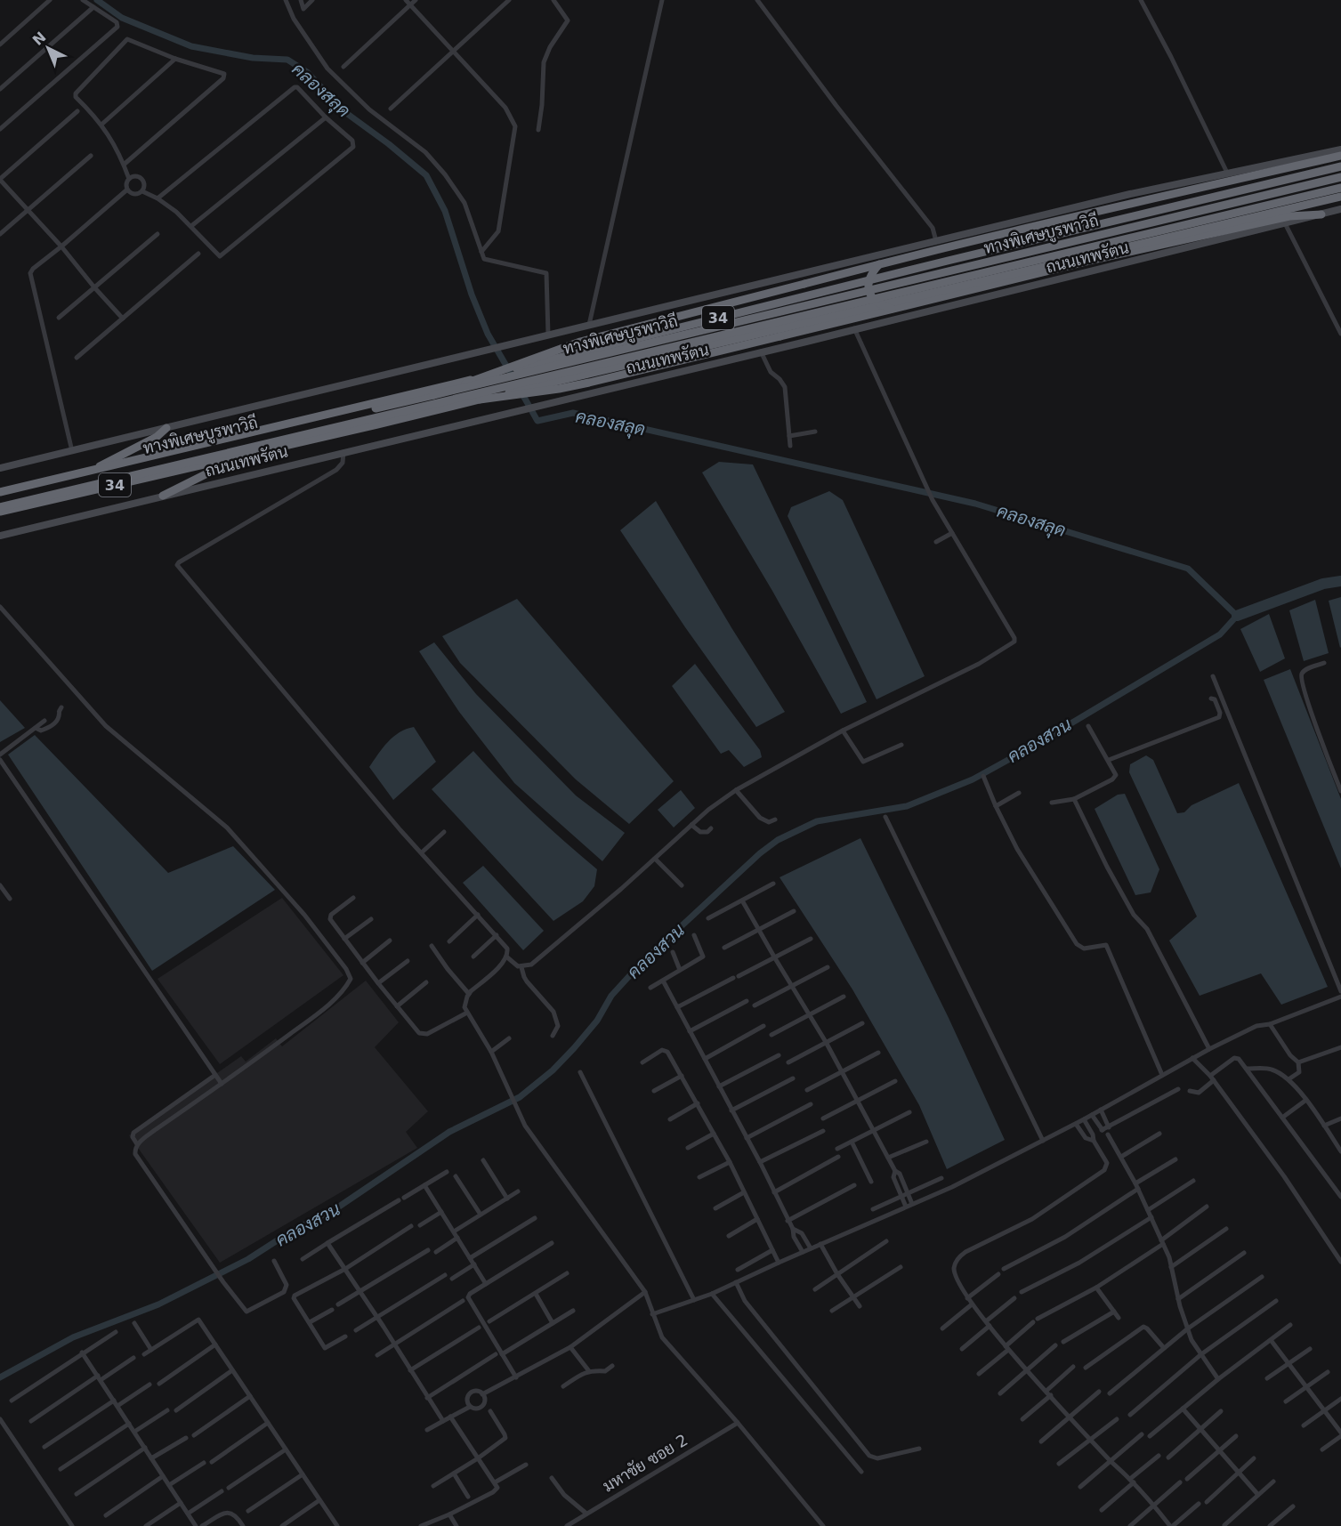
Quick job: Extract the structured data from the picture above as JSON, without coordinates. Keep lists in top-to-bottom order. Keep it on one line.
{"streets":{"highway":["ทางพิเศษบูรพาวิถี","ถนนเทพรัตน","34"],"street":["มหาชัย ซอย 2"]},"water":["คลองสลุด","คลองสวน"],"north":"top left"}
